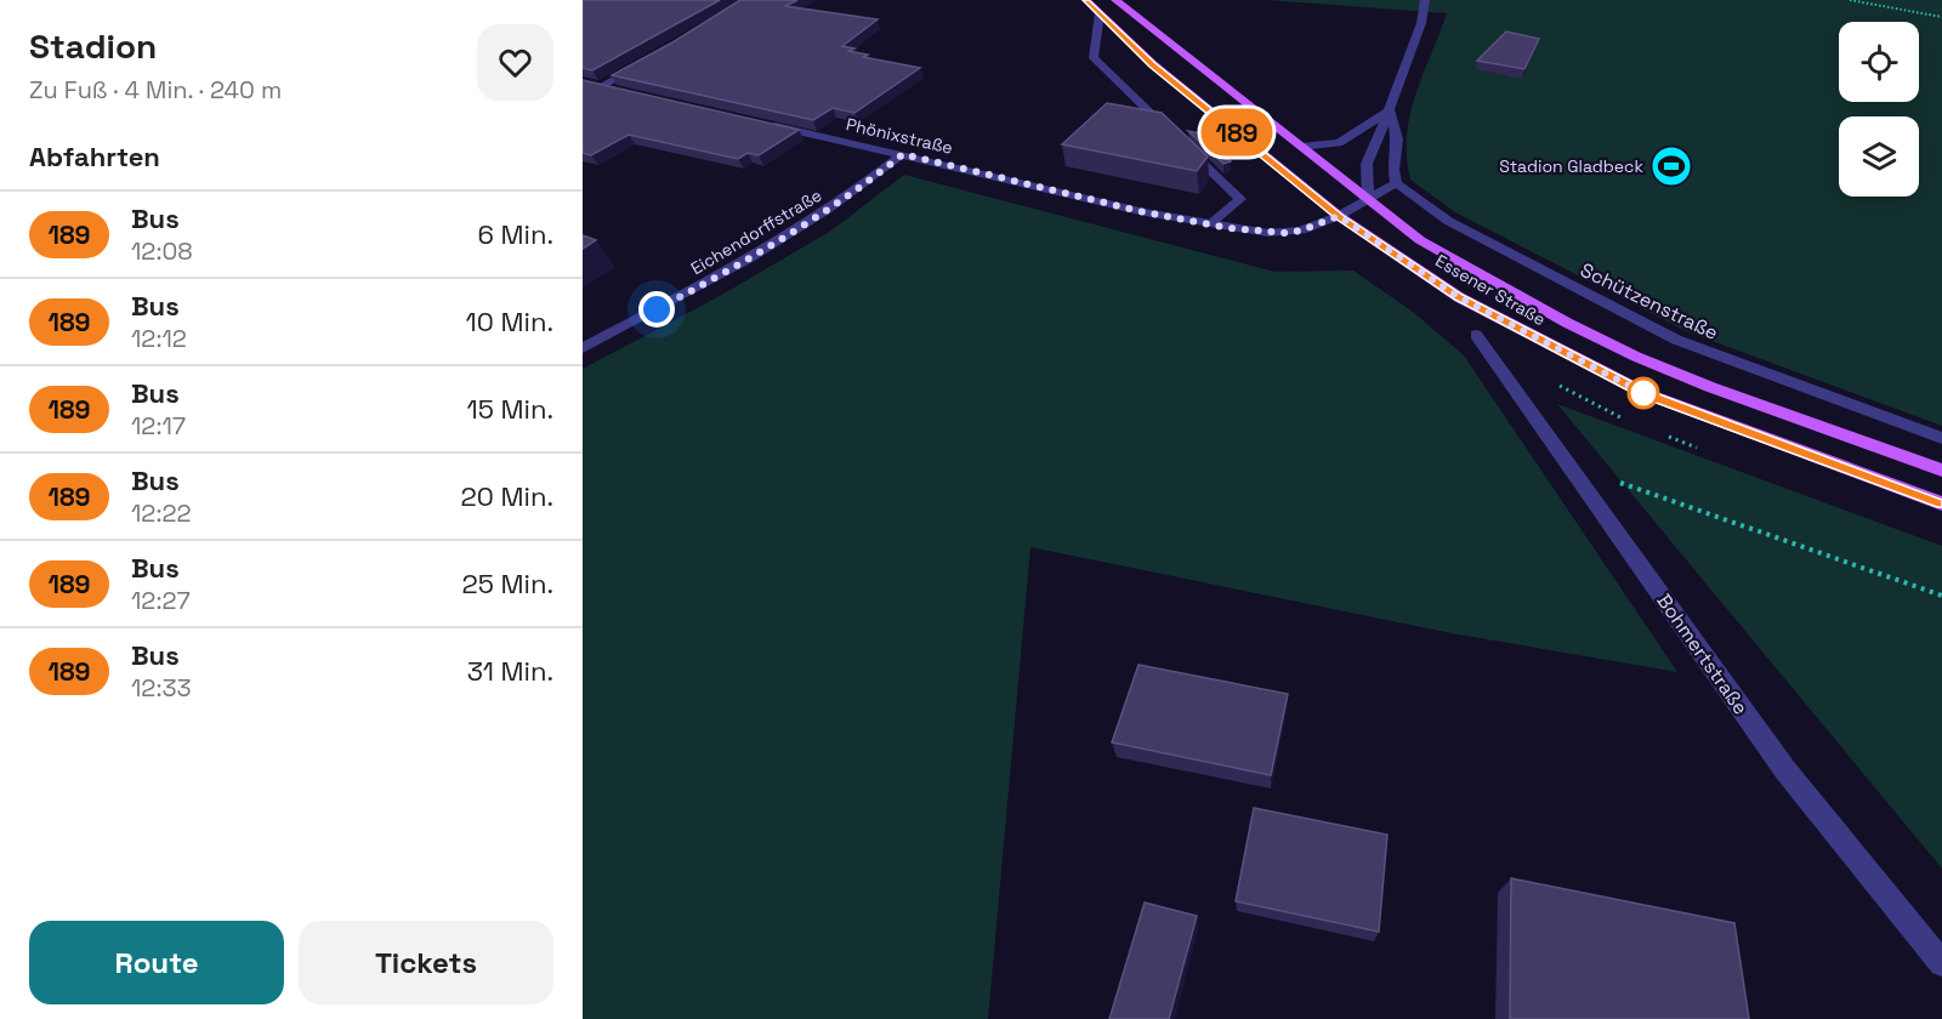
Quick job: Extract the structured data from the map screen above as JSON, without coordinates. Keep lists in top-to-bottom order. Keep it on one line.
{"streets":{"main road":["Essener Straße"],"street":["Phönixstraße","Eichendorffstraße","Schützenstraße","Bohmertstraße"]},"crossings":[["Phönixstraße","Eichendorffstraße"],["Phönixstraße","Essener Straße"],["Phönixstraße","Schützenstraße"]],"places":{"sports":["Stadion Gladbeck"]},"lines":["bus line 189"],"page":{"heading":[["Stadion","Zu Fuß · 4 Min. · 240 m"],"Abfahrten"],"on_map":"189","list":[{"mark":"189","name":"Bus","note":"12:08","value":"6 Min."},{"mark":"189","name":"Bus","note":"12:12","value":"10 Min."},{"mark":"189","name":"Bus","note":"12:17","value":"15 Min."},{"mark":"189","name":"Bus","note":"12:22","value":"20 Min."},{"mark":"189","name":"Bus","note":"12:27","value":"25 Min."},{"mark":"189","name":"Bus","note":"12:33","value":"31 Min."}],"buttons":["Route","Tickets"]}}
